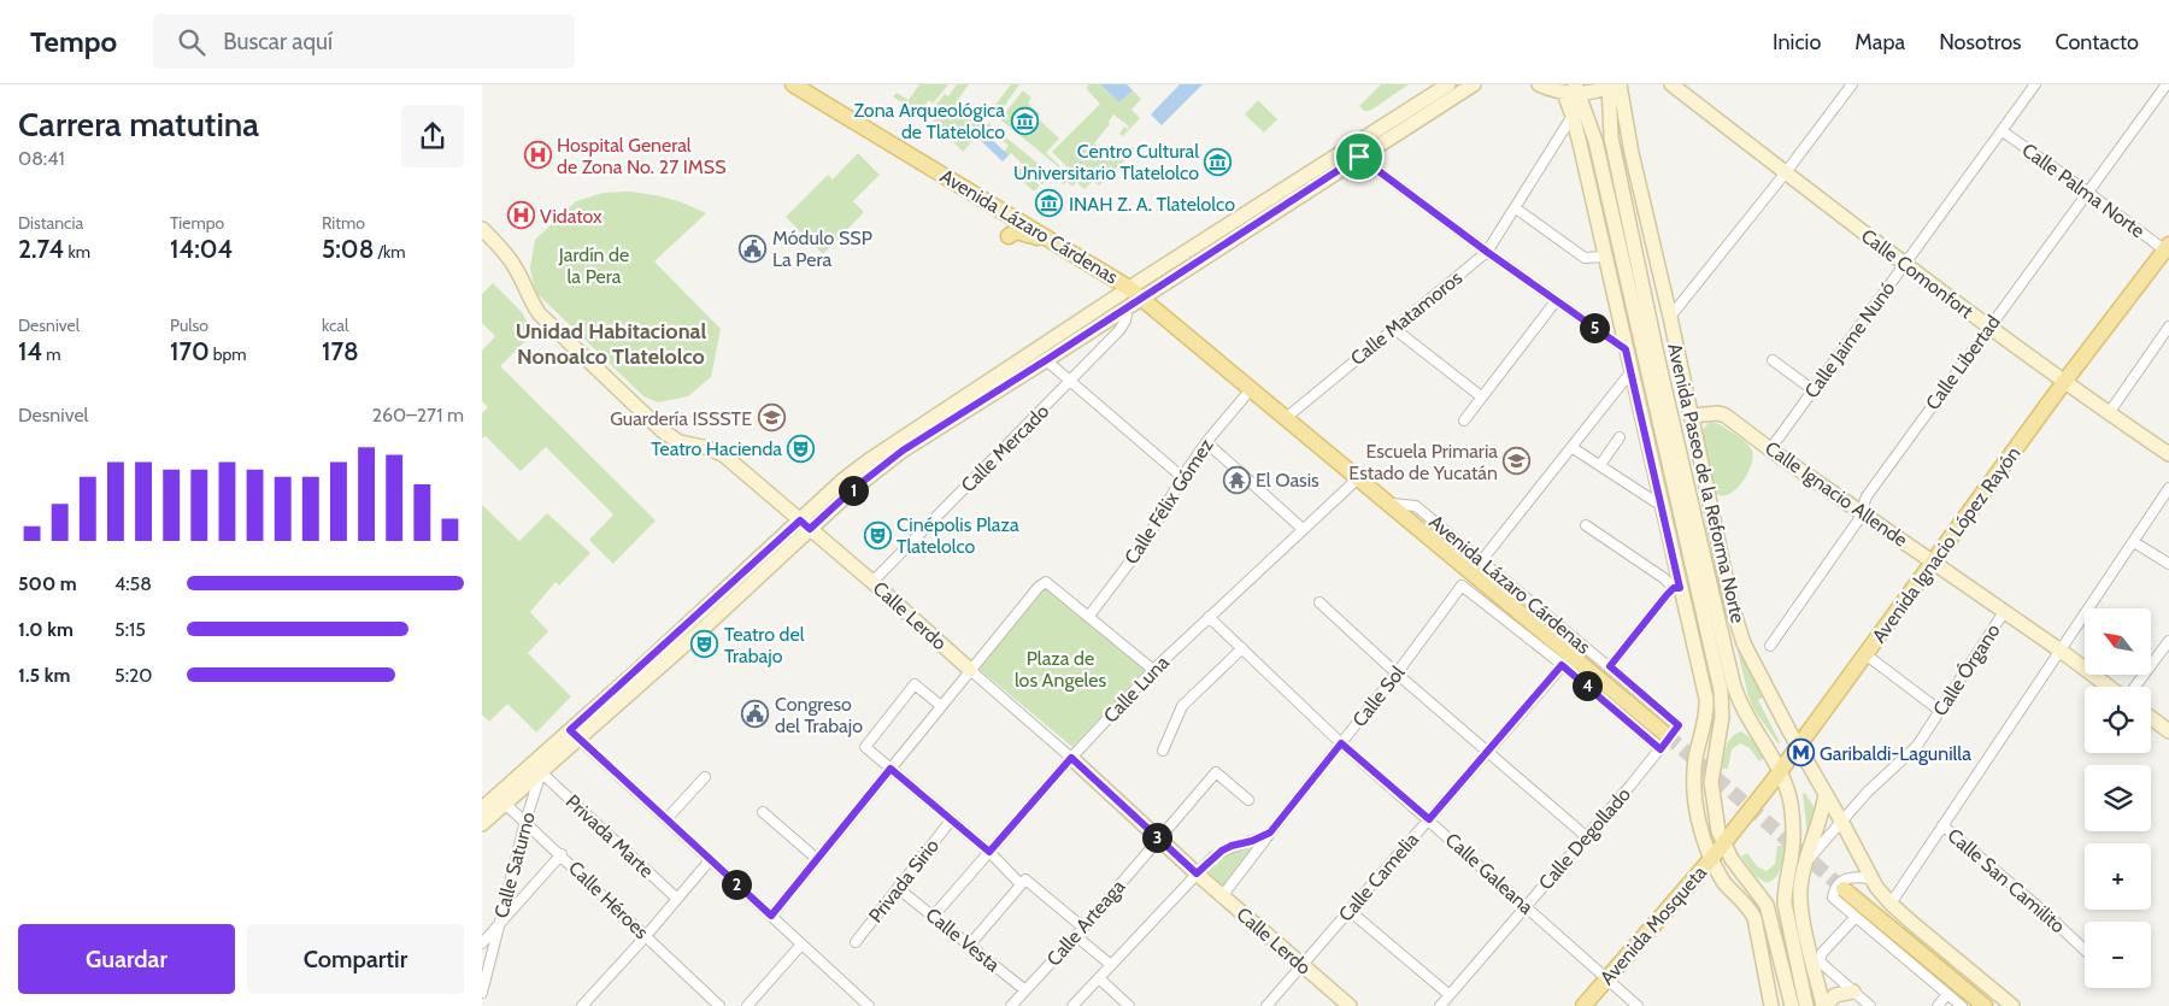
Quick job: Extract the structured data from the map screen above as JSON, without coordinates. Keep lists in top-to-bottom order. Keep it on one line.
{"streets":{"main road":["Avenida Lázaro Cárdenas","Avenida Ignacio López Rayón","Avenida Mosqueta"],"street":["Calle Palma Norte","Calle Comonfort","Calle Matamoros","Calle Jaime Nunó","Calle Libertad","Calle Mercado","Avenida Paseo de la Reforma Norte","Calle Ignacio Allende","Calle Félix Gómez","Calle Lerdo","Calle Órgano","Calle Luna","Calle Sol","Privada Marte","Calle Degollado","Calle Saturno","Calle Galeana","Calle Camelia","Privada Sirio","Calle San Camilito","Calle Héroes","Calle Arteaga","Calle Vesta"]},"crossings":[["Calle Palma Norte","Calle Jaime Nunó"],["Calle Palma Norte","Calle Libertad"],["Calle Palma Norte","Avenida Ignacio López Rayón"],["Avenida Lázaro Cárdenas","Calle Matamoros"],["Avenida Lázaro Cárdenas","Calle Félix Gómez"],["Avenida Lázaro Cárdenas","Calle Luna"],["Avenida Lázaro Cárdenas","Calle Degollado"],["Calle Comonfort","Calle Jaime Nunó"],["Calle Comonfort","Calle Libertad"],["Calle Comonfort","Avenida Ignacio López Rayón"],["Calle Jaime Nunó","Calle Ignacio Allende"],["Calle Libertad","Calle Ignacio Allende"],["Calle Mercado","Calle Lerdo"],["Avenida Paseo de la Reforma Norte","Calle Ignacio Allende"],["Avenida Paseo de la Reforma Norte","Avenida Ignacio López Rayón"],["Avenida Paseo de la Reforma Norte","Calle Órgano"],["Avenida Paseo de la Reforma Norte","Avenida Mosqueta"],["Calle Ignacio Allende","Avenida Ignacio López Rayón"],["Calle Ignacio Allende","Calle Órgano"],["Avenida Ignacio López Rayón","Avenida Mosqueta"],["Calle Lerdo","Calle Luna"],["Calle Lerdo","Calle Sol"],["Calle Lerdo","Calle Camelia"],["Calle Lerdo","Calle Arteaga"],["Calle Luna","Calle Galeana"],["Calle Luna","Calle Vesta"],["Calle Sol","Calle Galeana"],["Calle Sol","Calle Camelia"],["Privada Marte","Calle Saturno"],["Calle Degollado","Calle Galeana"],["Calle Saturno","Calle Héroes"],["Calle Galeana","Calle Camelia"],["Calle Galeana","Avenida Mosqueta"],["Privada Sirio","Calle Vesta"],["Calle Arteaga","Calle Vesta"]],"districts":["Unidad Habitacional Nonoalco Tlatelolco"],"parks":["Jardín de la Pera","Plaza de los Angeles"],"places":{"museum":["Zona Arqueológica de Tlatelolco","Centro Cultural Universitario Tlatelolco","INAH Z. A. Tlatelolco"],"hospital":["Hospital General de Zona No. 27 IMSS","Vidatox"],"public building":["Módulo SSP La Pera","Congreso del Trabajo"],"school or university":["Guardería ISSSTE","Escuela Primaria Estado de Yucatán"],"theatre":["Teatro Hacienda","Cinépolis Plaza Tlatelolco","Teatro del Trabajo"],"temple":["El Oasis"],"metro station":["Garibaldi-Lagunilla"]},"north":"top left","page":{"header":"Tempo","search":"Buscar aquí","nav":["Inicio","Mapa","Nosotros","Contacto"],"heading":["Carrera matutina","08:41"],"stats":[["Distancia","2.74 km"],["Tiempo","14:04"],["Ritmo","5:08 /km"],["Desnivel","14 m"],["Pulso","170 bpm"],["kcal","178"]],"pins":["5","1","4","3","2"],"chart":["Desnivel","260–271 m"],"list":[{"name":"500 m","note":"4:58"},{"name":"1.0 km","note":"5:15"},{"name":"1.5 km","note":"5:20"}],"map_buttons":["+","−"],"buttons":["Guardar","Compartir"]}}
